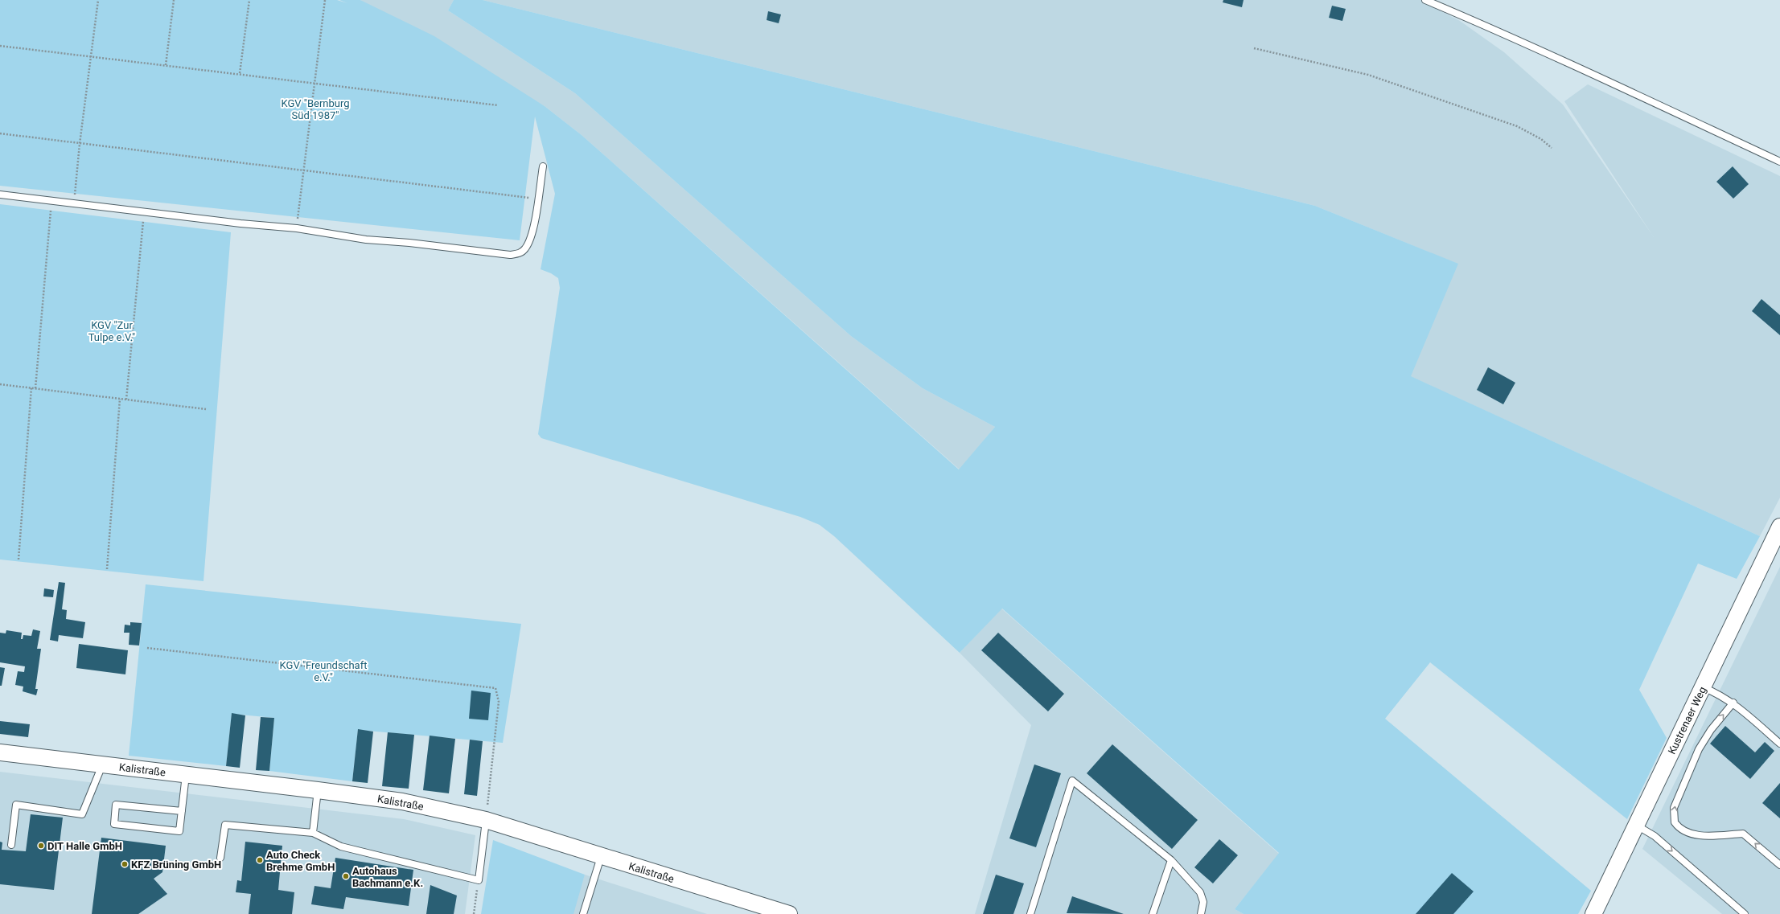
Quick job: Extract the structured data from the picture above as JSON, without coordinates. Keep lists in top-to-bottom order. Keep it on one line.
{"streets":{"street":["Kustrenaer Weg","Kalistraße"]},"parks":["KGV \"Bernburg Süd 1987\"","KGV \"Zur Tulpe e.V.\"","KGV \"Freundschaft e.V.\""],"places":["DIT Halle GmbH","Auto Check Brehme GmbH","KFZ Brüning GmbH","Autohaus Bachmann e.K."]}
